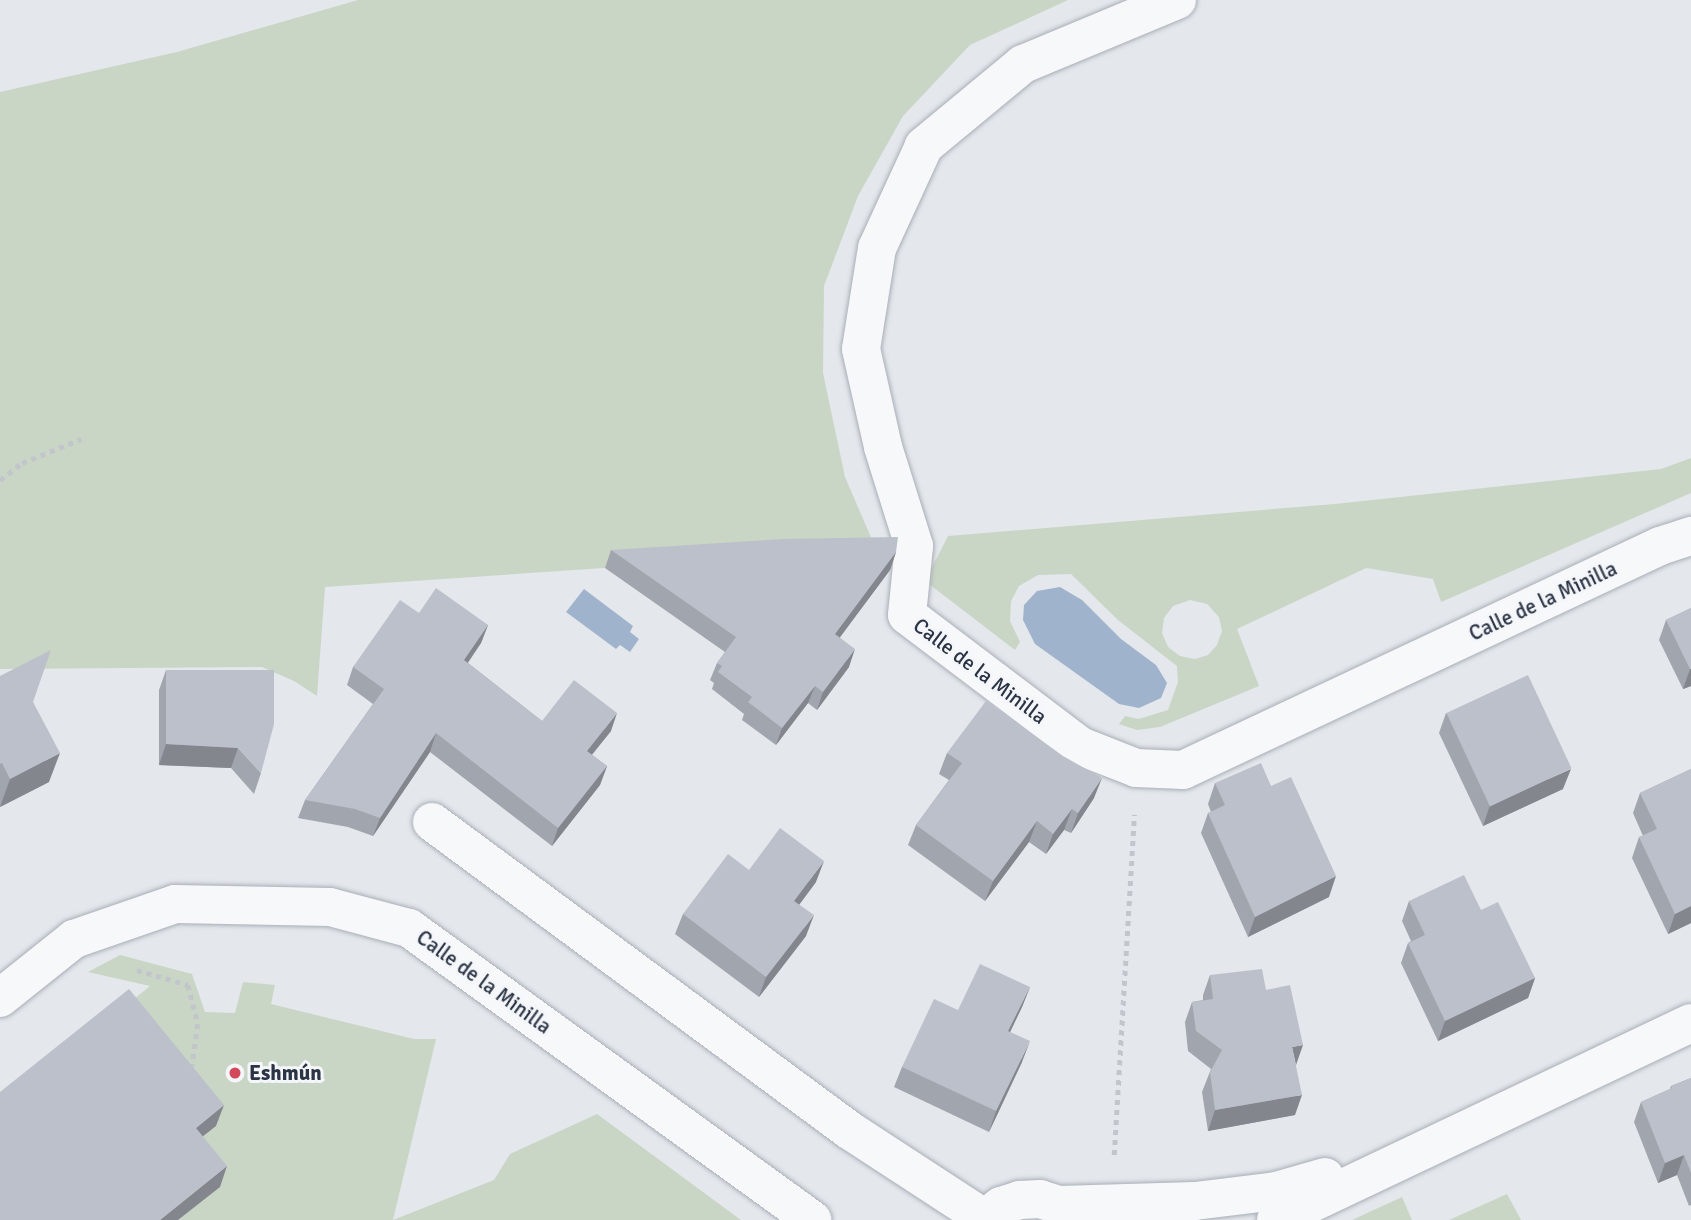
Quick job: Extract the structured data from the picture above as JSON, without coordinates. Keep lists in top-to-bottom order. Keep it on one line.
{"streets":{"street":["Calle de la Minilla"]},"places":["Eshmún"]}
